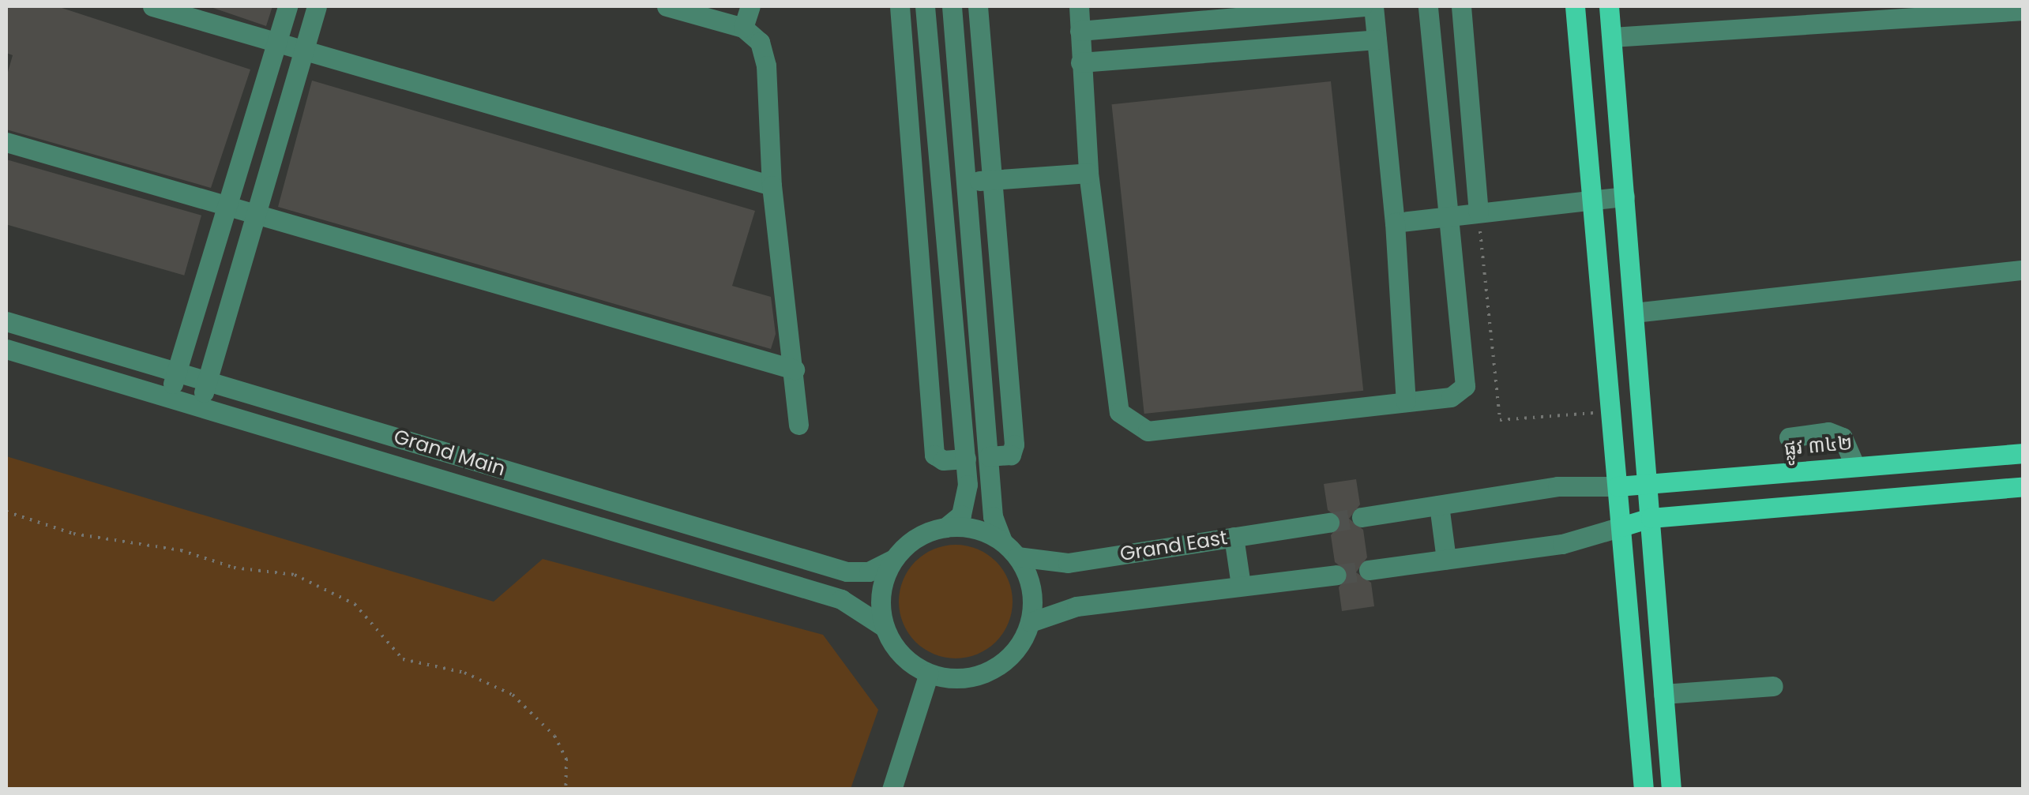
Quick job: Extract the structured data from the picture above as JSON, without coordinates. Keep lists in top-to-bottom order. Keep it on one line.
{"streets":{"main road":["ផ្លូវ ៣៤២"],"street":["Grand Main","Grand East"]},"crossings":[["Grand Main","Grand East"]]}
